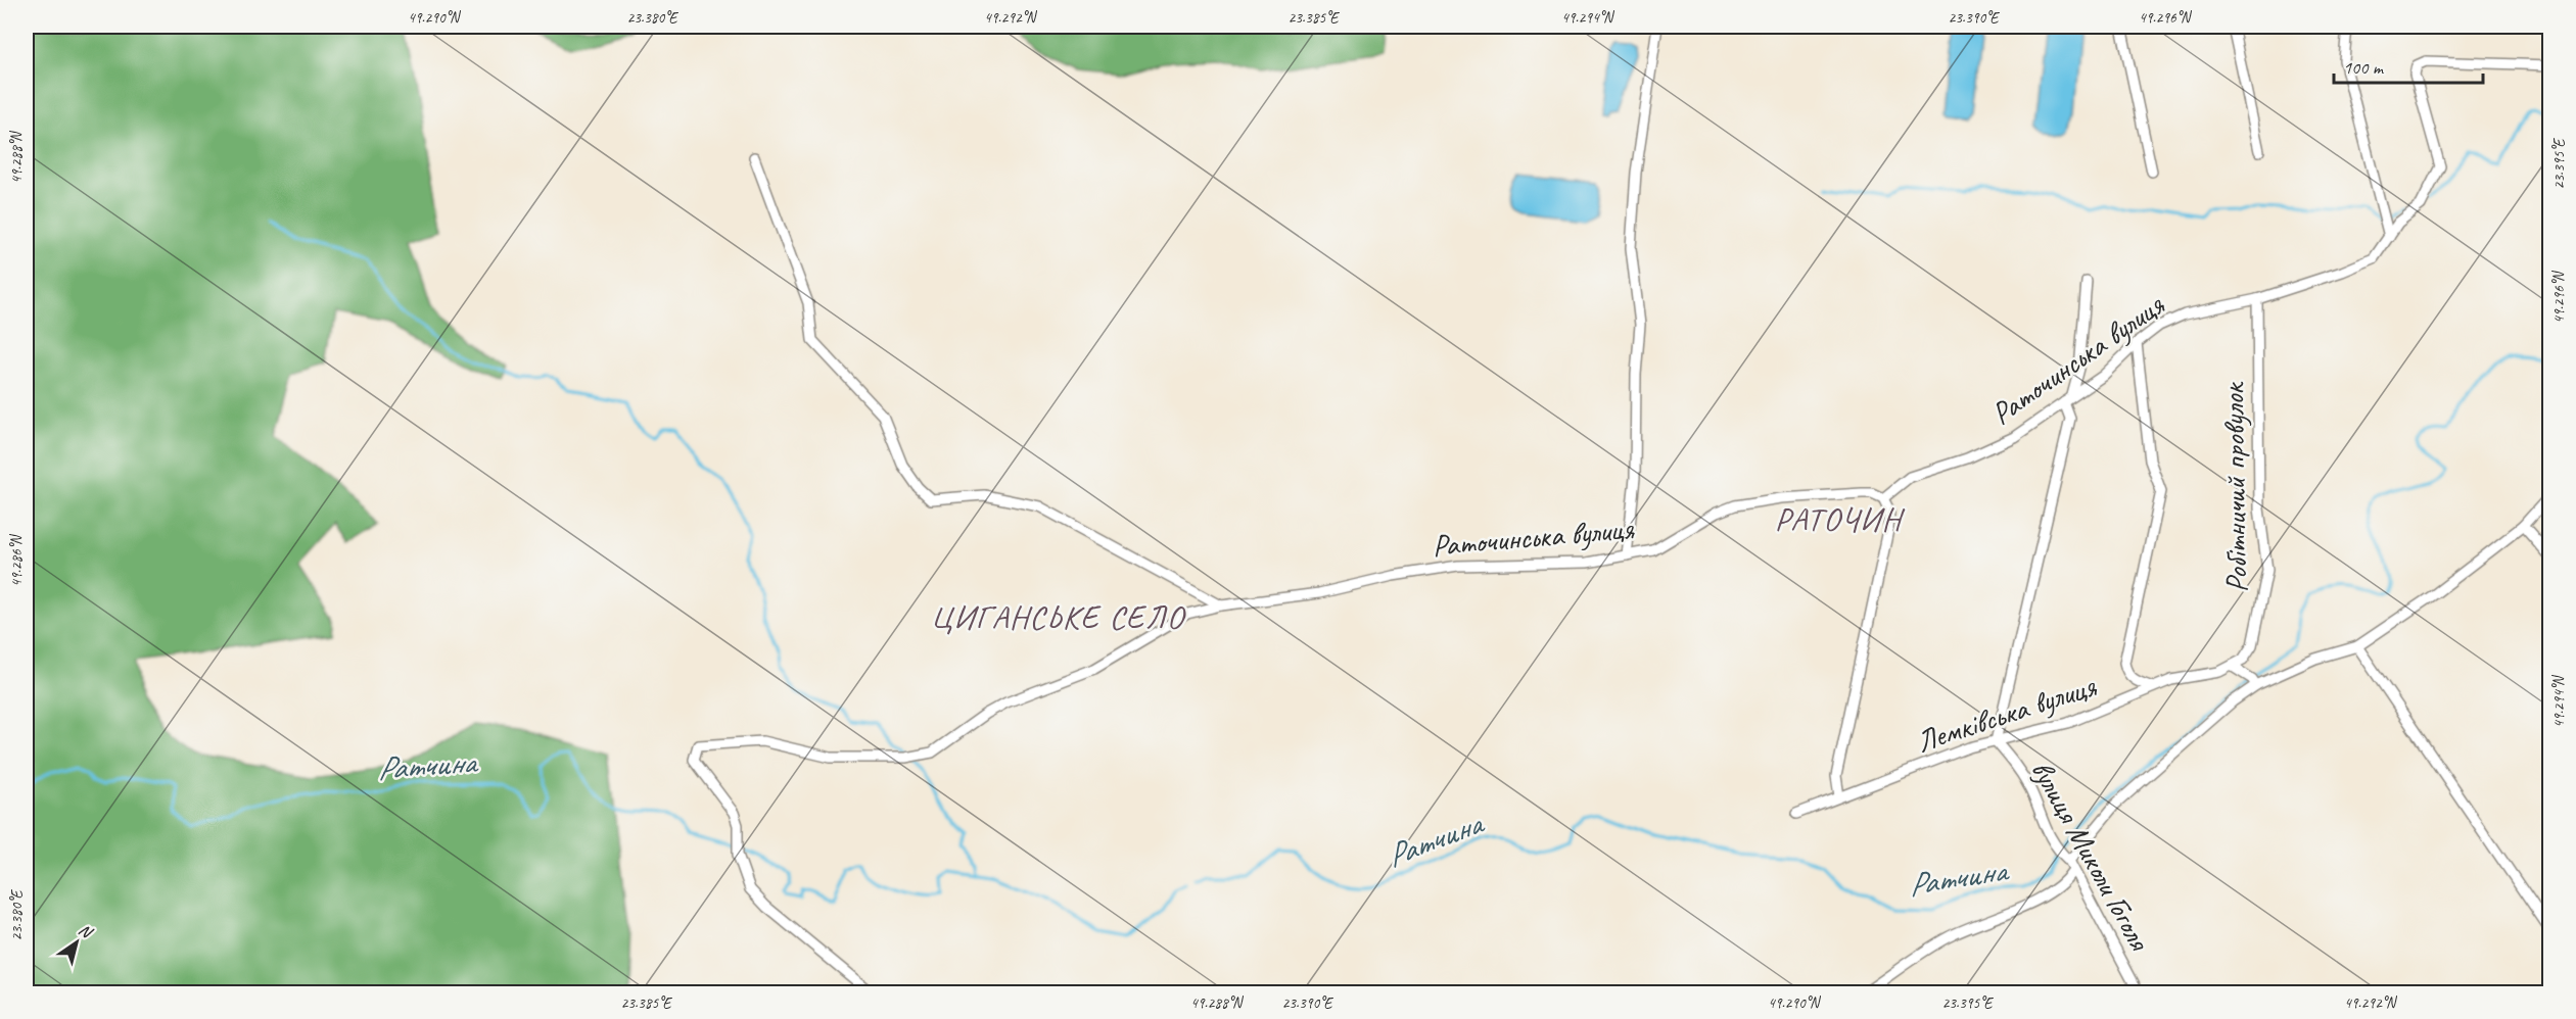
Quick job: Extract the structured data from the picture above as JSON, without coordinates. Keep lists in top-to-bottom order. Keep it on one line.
{"streets":{"street":["Раточинська вулиця","Робітничий провулок","Лемківська вулиця","вулиця Миколи Гоголя"]},"crossings":[["Раточинська вулиця","Робітничий провулок"],["Робітничий провулок","Лемківська вулиця"],["Лемківська вулиця","вулиця Миколи Гоголя"]],"districts":["РАТОЧИН","ЦИГАНСЬКЕ СЕЛО"],"water":["Ратчина"],"scale_bar":"100 m","north":"top right","coordinates":["49.290°N","23.380°E","49.292°N","23.385°E","49.294°N","23.390°E","49.296°N","49.288°N","23.395°E","49.286°N"]}
